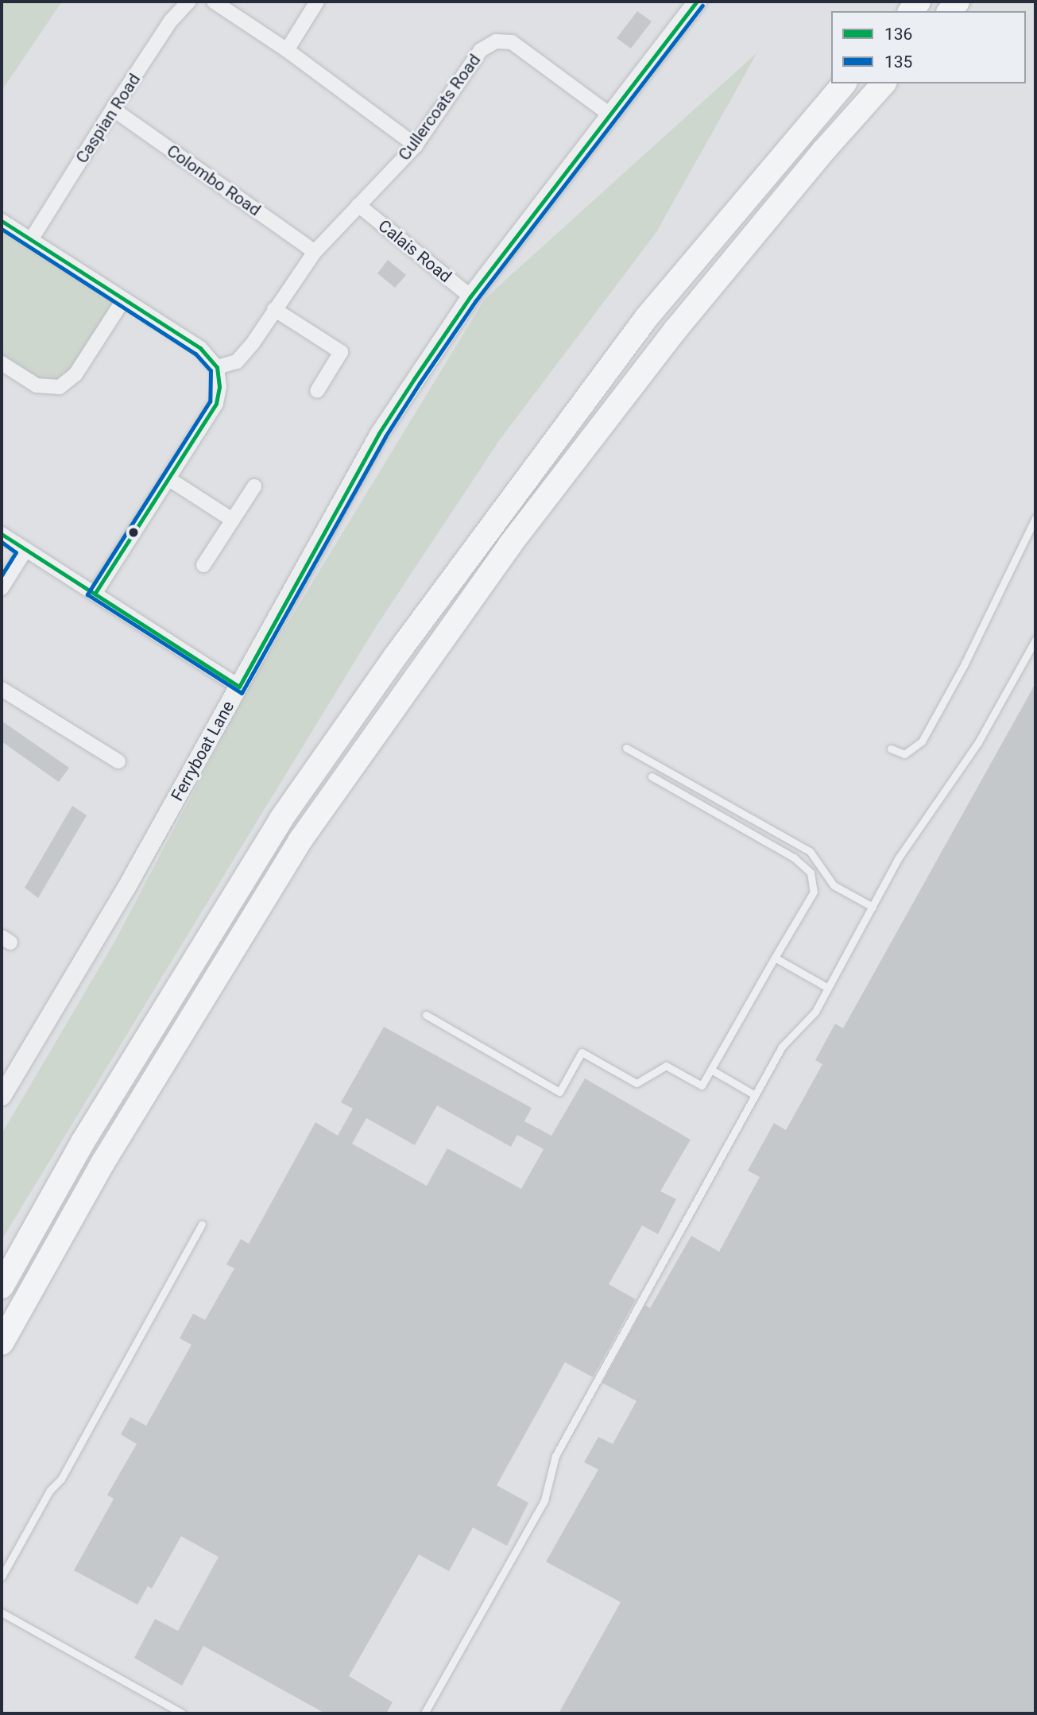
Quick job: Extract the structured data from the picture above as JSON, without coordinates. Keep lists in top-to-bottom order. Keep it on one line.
{"streets":{"street":["Cullercoats Road","Caspian Road","Colombo Road","Calais Road","Ferryboat Lane"]},"crossings":[["Cullercoats Road","Colombo Road"],["Cullercoats Road","Calais Road"],["Cullercoats Road","Ferryboat Lane"],["Caspian Road","Colombo Road"],["Calais Road","Ferryboat Lane"]],"lines":["transit line 136","transit line 135"],"legend":["136","135"]}
